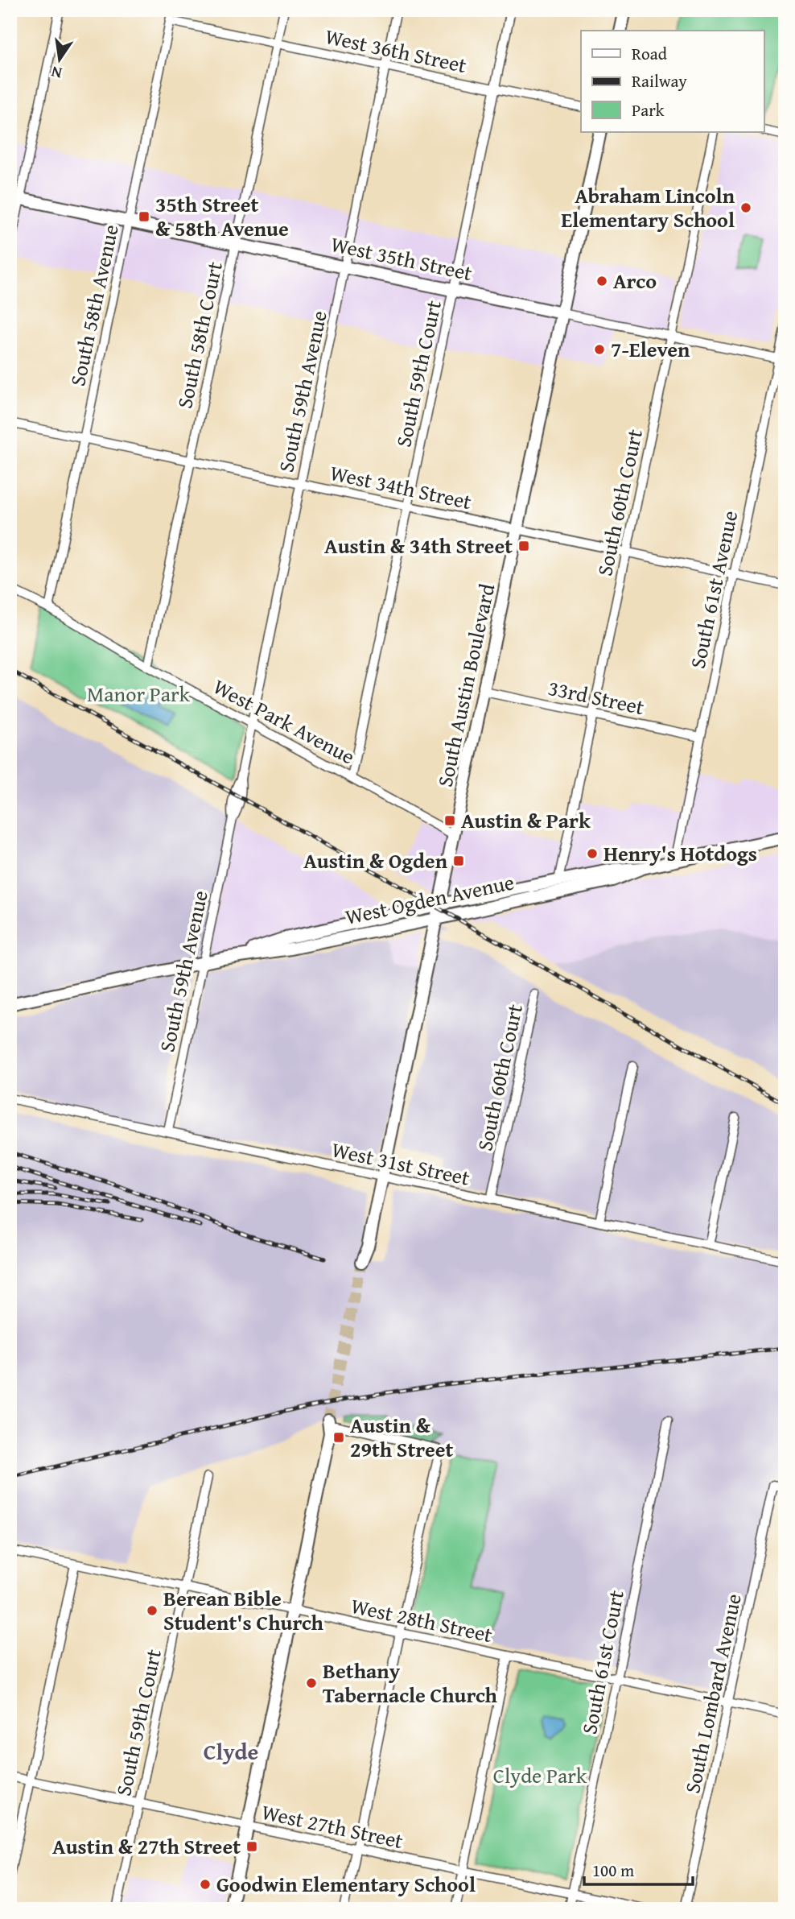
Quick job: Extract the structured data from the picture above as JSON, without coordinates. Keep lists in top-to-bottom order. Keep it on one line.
{"streets":{"street":["West 36th Street","West 35th Street","South 58th Avenue","South 58th Court","South 59th Court","South 59th Avenue","West 34th Street","South 60th Court","South 61st Avenue","South Austin Boulevard","33rd Street","West Park Avenue","West Ogden Avenue","West 31st Street","West 28th Street","South 61st Court","South Lombard Avenue","West 27th Street"]},"crossings":[["West 36th Street","South 58th Avenue"],["West 36th Street","South 58th Court"],["West 36th Street","South 59th Court"],["West 36th Street","South 59th Avenue"],["West 35th Street","South 58th Avenue"],["West 35th Street","South 58th Court"],["West 35th Street","South 59th Court"],["West 35th Street","South 59th Avenue"],["West 35th Street","South 60th Court"],["West 35th Street","South 61st Avenue"],["West 35th Street","South Austin Boulevard"],["South 58th Avenue","West 34th Street"],["South 58th Avenue","West Park Avenue"],["South 58th Court","West 34th Street"],["South 58th Court","West Park Avenue"],["South 59th Court","West 34th Street"],["South 59th Court","West Park Avenue"],["South 59th Court","West 28th Street"],["South 59th Court","West 27th Street"],["South 59th Avenue","West 34th Street"],["South 59th Avenue","West Park Avenue"],["South 59th Avenue","West Ogden Avenue"],["South 59th Avenue","West 31st Street"],["West 34th Street","South 60th Court"],["West 34th Street","South 61st Avenue"],["West 34th Street","South Austin Boulevard"],["South 60th Court","33rd Street"],["South 60th Court","West Ogden Avenue"],["South 60th Court","West 31st Street"],["South 61st Avenue","33rd Street"],["South 61st Avenue","West Ogden Avenue"],["South Austin Boulevard","33rd Street"],["South Austin Boulevard","West Park Avenue"],["South Austin Boulevard","West Ogden Avenue"],["South Austin Boulevard","West 31st Street"],["West 28th Street","South 61st Court"],["West 28th Street","South Lombard Avenue"],["South 61st Court","West 27th Street"]],"districts":["Clyde"],"parks":["Manor Park","Clyde Park"],"places":{"other":["Abraham Lincoln Elementary School","Arco","7-Eleven","Henry's Hotdogs","Berean Bible Student's Church","Bethany Tabernacle Church","Goodwin Elementary School"],"transit":["35th Street & 58th Avenue","Austin & 34th Street","Austin & Park","Austin & Ogden","Austin & 29th Street","Austin & 27th Street"]},"legend":["Road","Railway","Park"],"scale_bar":"100 m","north":"bottom"}
